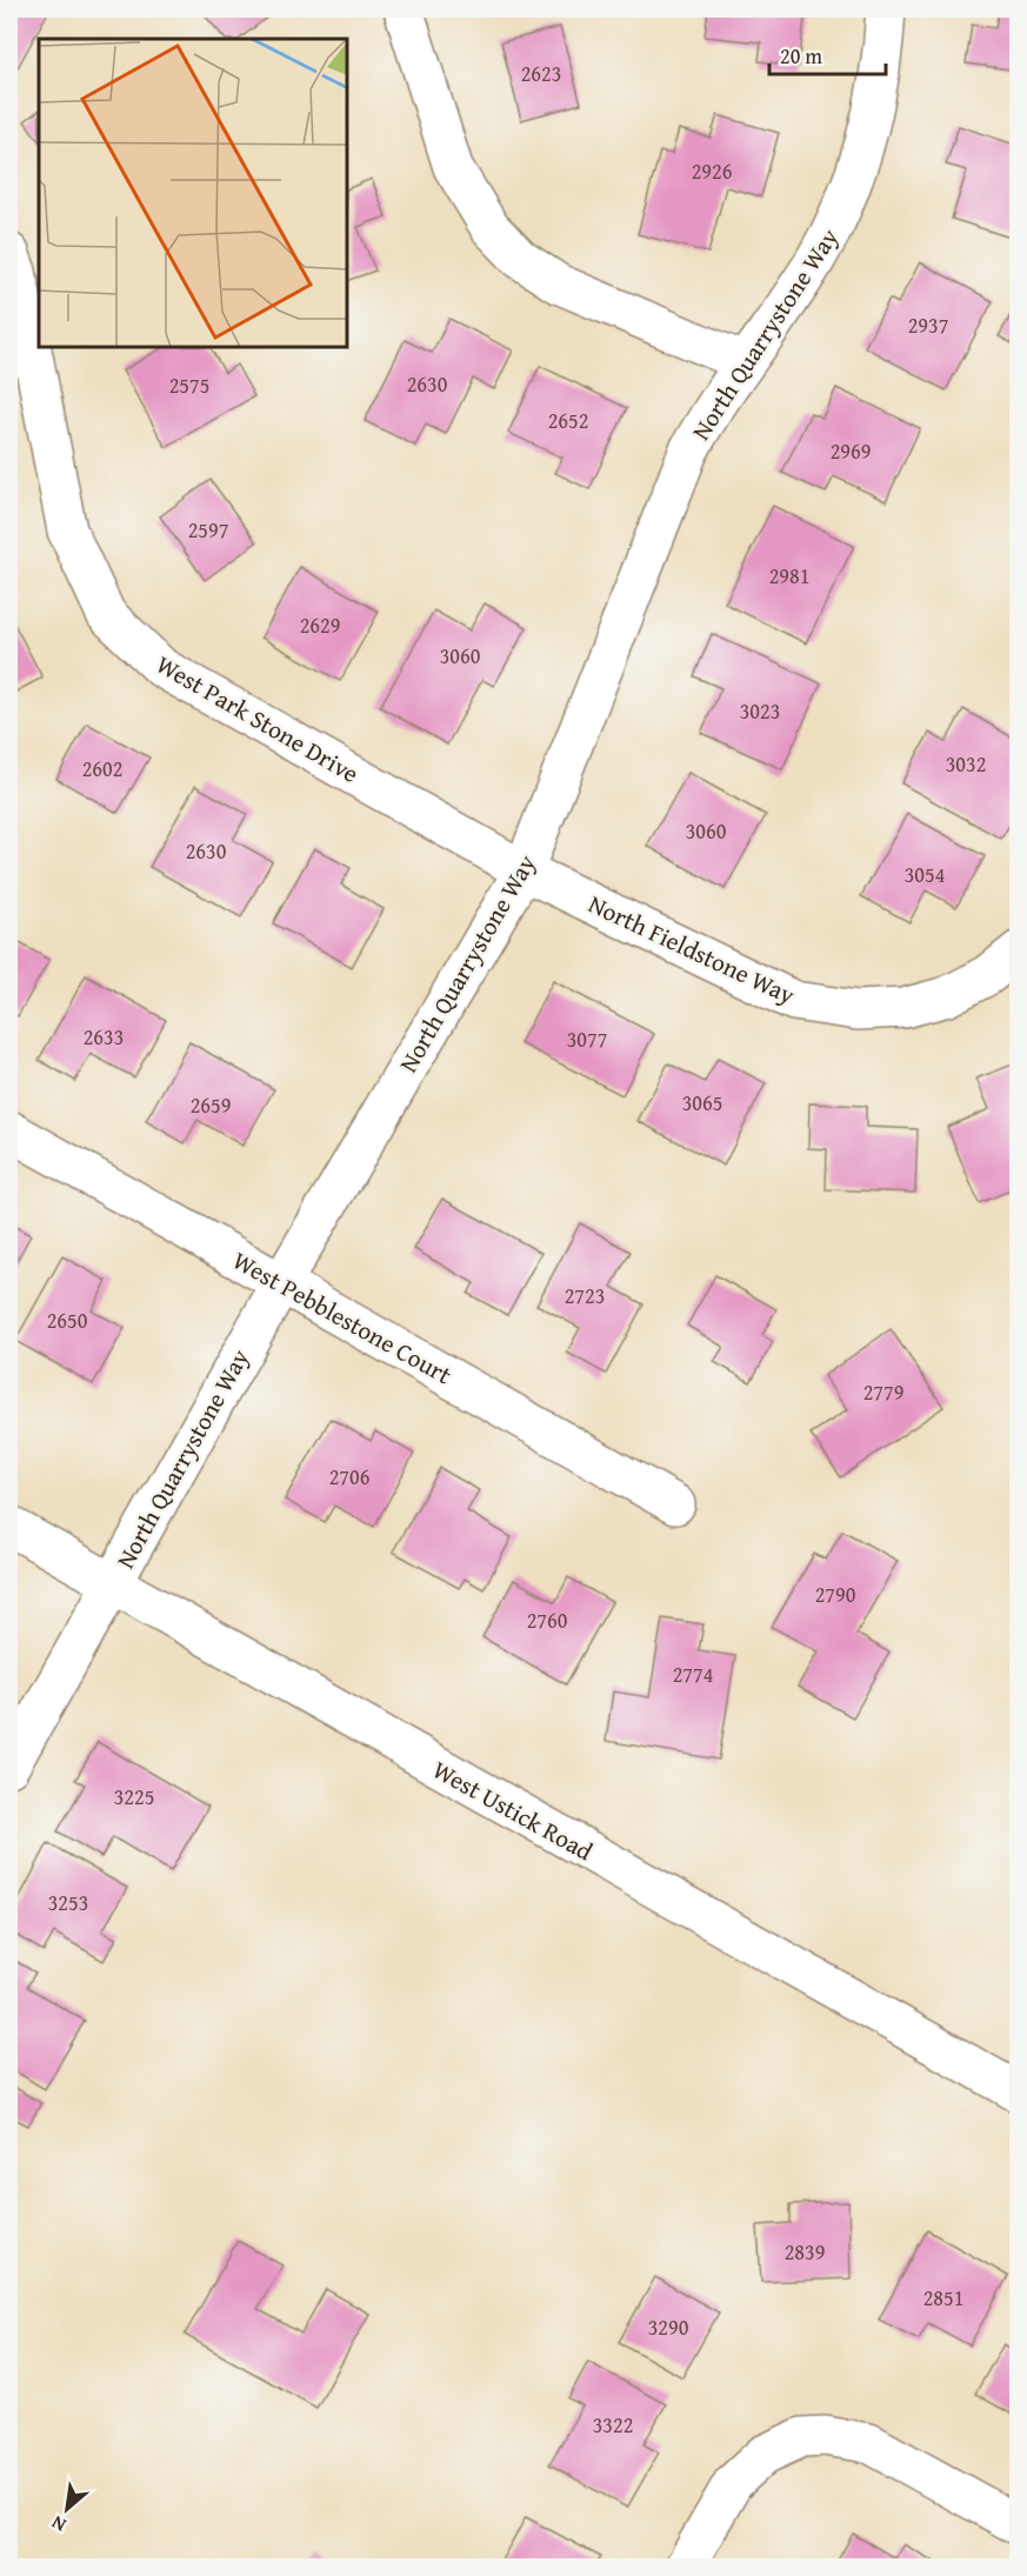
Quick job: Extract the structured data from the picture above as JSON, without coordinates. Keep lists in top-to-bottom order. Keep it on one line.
{"streets":{"street":["North Quarrystone Way","West Park Stone Drive","North Fieldstone Way","West Pebblestone Court","West Ustick Road"]},"crossings":[["North Quarrystone Way","West Park Stone Drive"],["North Quarrystone Way","North Fieldstone Way"],["North Quarrystone Way","West Pebblestone Court"],["North Quarrystone Way","West Ustick Road"],["West Park Stone Drive","North Fieldstone Way"]],"house_numbers":["2623","2926","2937","2630","2575","2652","2969","2597","2981","2629","3060","3023","3032","2602","3060","2630","3054","2633","3077","3065","2659","2723","2650","2779","2706","2790","2760","2774","3225","3253","2839","2851","3290","3322"],"scale_bar":"20 m","north":"bottom left"}
